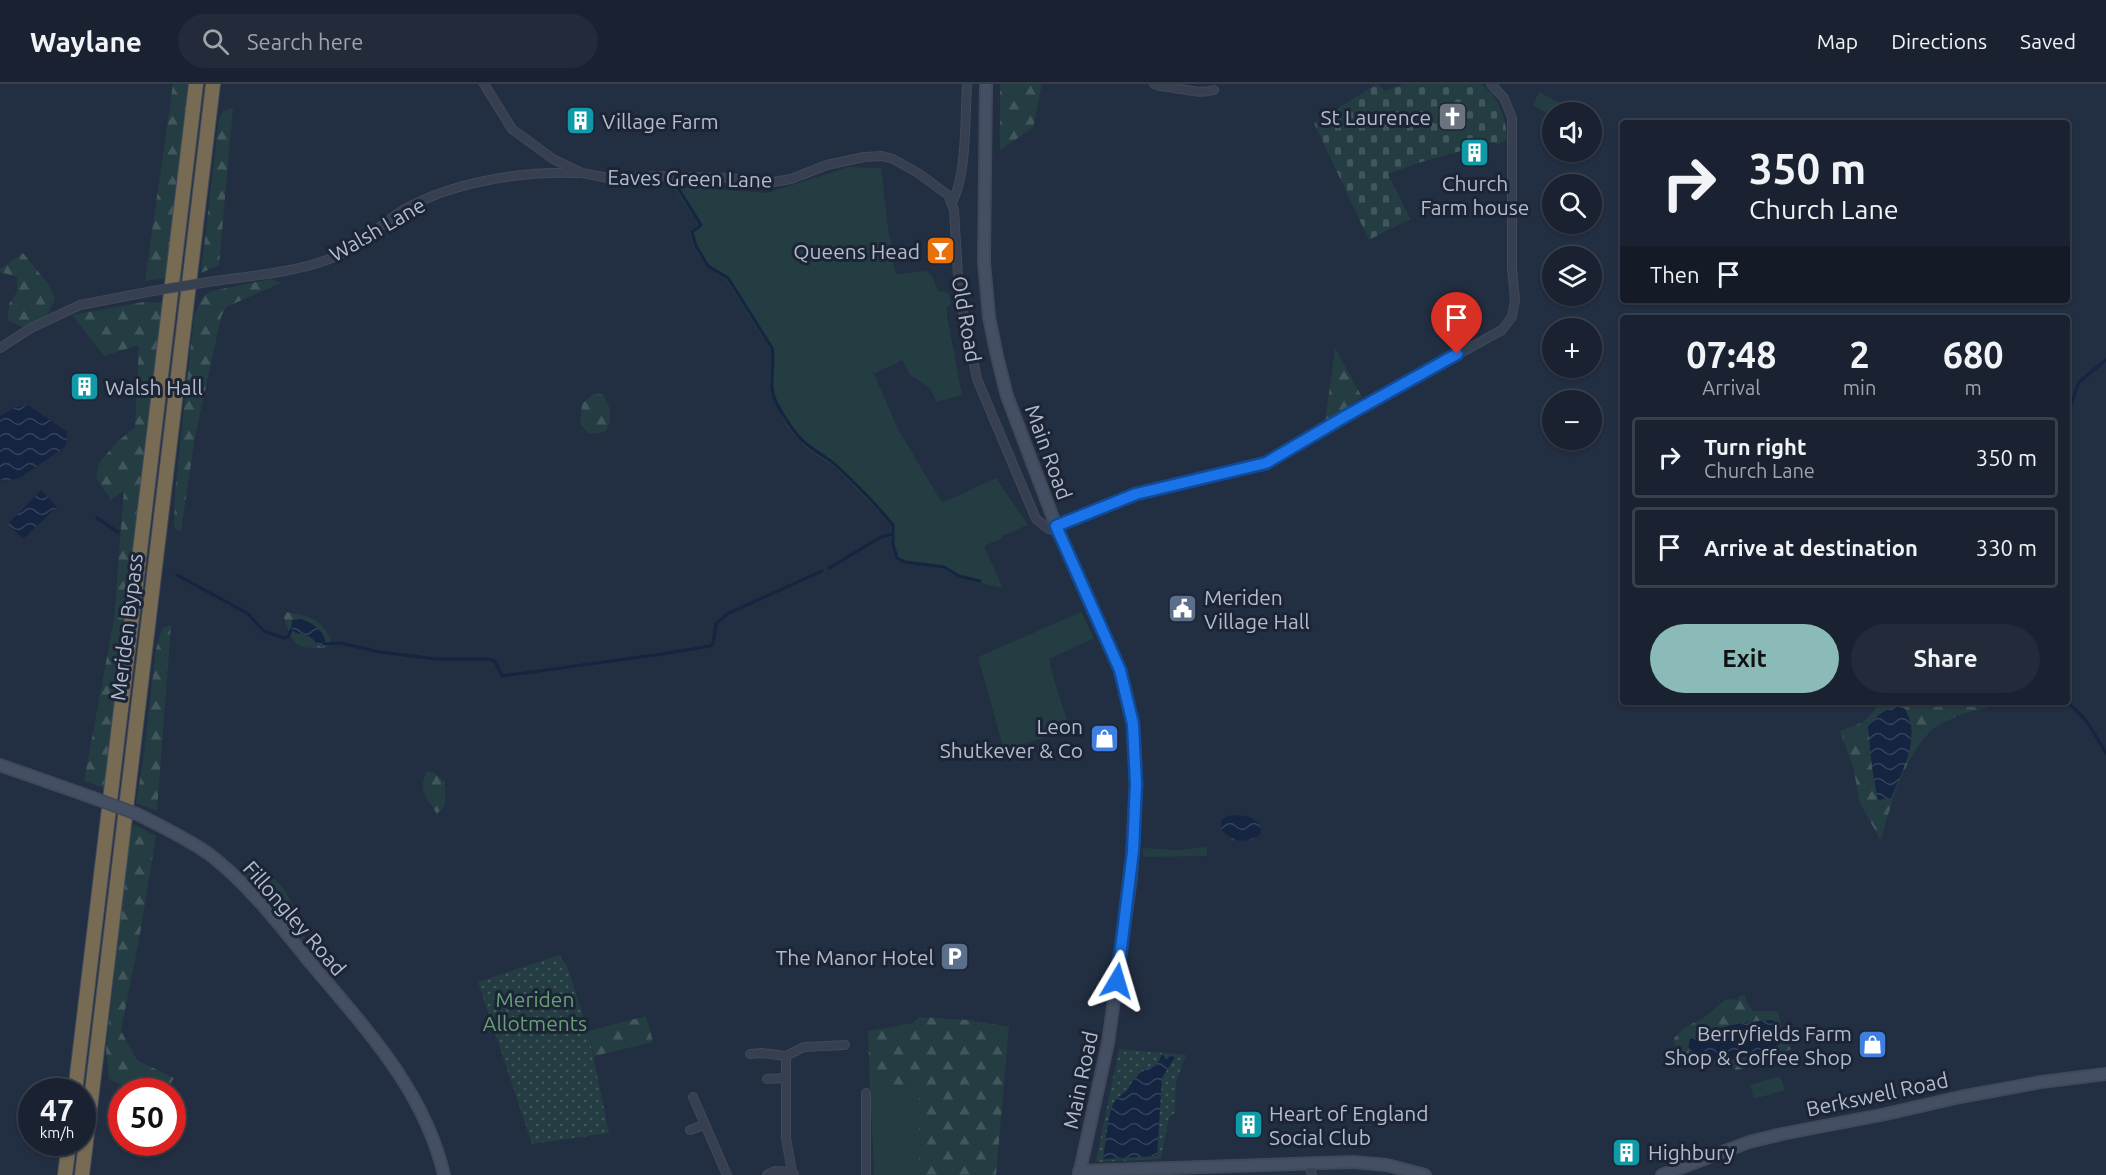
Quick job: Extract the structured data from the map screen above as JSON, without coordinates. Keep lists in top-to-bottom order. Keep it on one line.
{"streets":{"highway":["Meriden Bypass"],"main road":["Main Road","Fillongley Road","Berkswell Road"],"street":["Eaves Green Lane","Walsh Lane","Old Road"]},"crossings":[["Eaves Green Lane","Walsh Lane"],["Eaves Green Lane","Old Road"],["Old Road","Main Road"]],"parks":["Meriden Allotments"],"places":{"church":["St Laurence"],"building":["Village Farm","Church Farm house","Walsh Hall","Heart of England Social Club","Highbury"],"bar":["Queens Head"],"public building":["Meriden Village Hall"],"shop":["Leon Shutkever & Co","Berryfields Farm Shop & Coffee Shop"],"parking":["The Manor Hotel"]},"page":{"header":"Waylane","search":"Search here","nav":["Map","Directions","Saved"],"map_buttons":["+","−"],"turn":["350 m","Church Lane"],"then":"Then","eta":["07:48","Arrival","2","min","680","m"],"list":[{"name":"Turn right","note":"Church Lane","value":"350 m"},{"name":"Arrive at destination","value":"330 m"}],"buttons":["Exit","Share"],"speed":"47 km/h","limit":"50"}}
